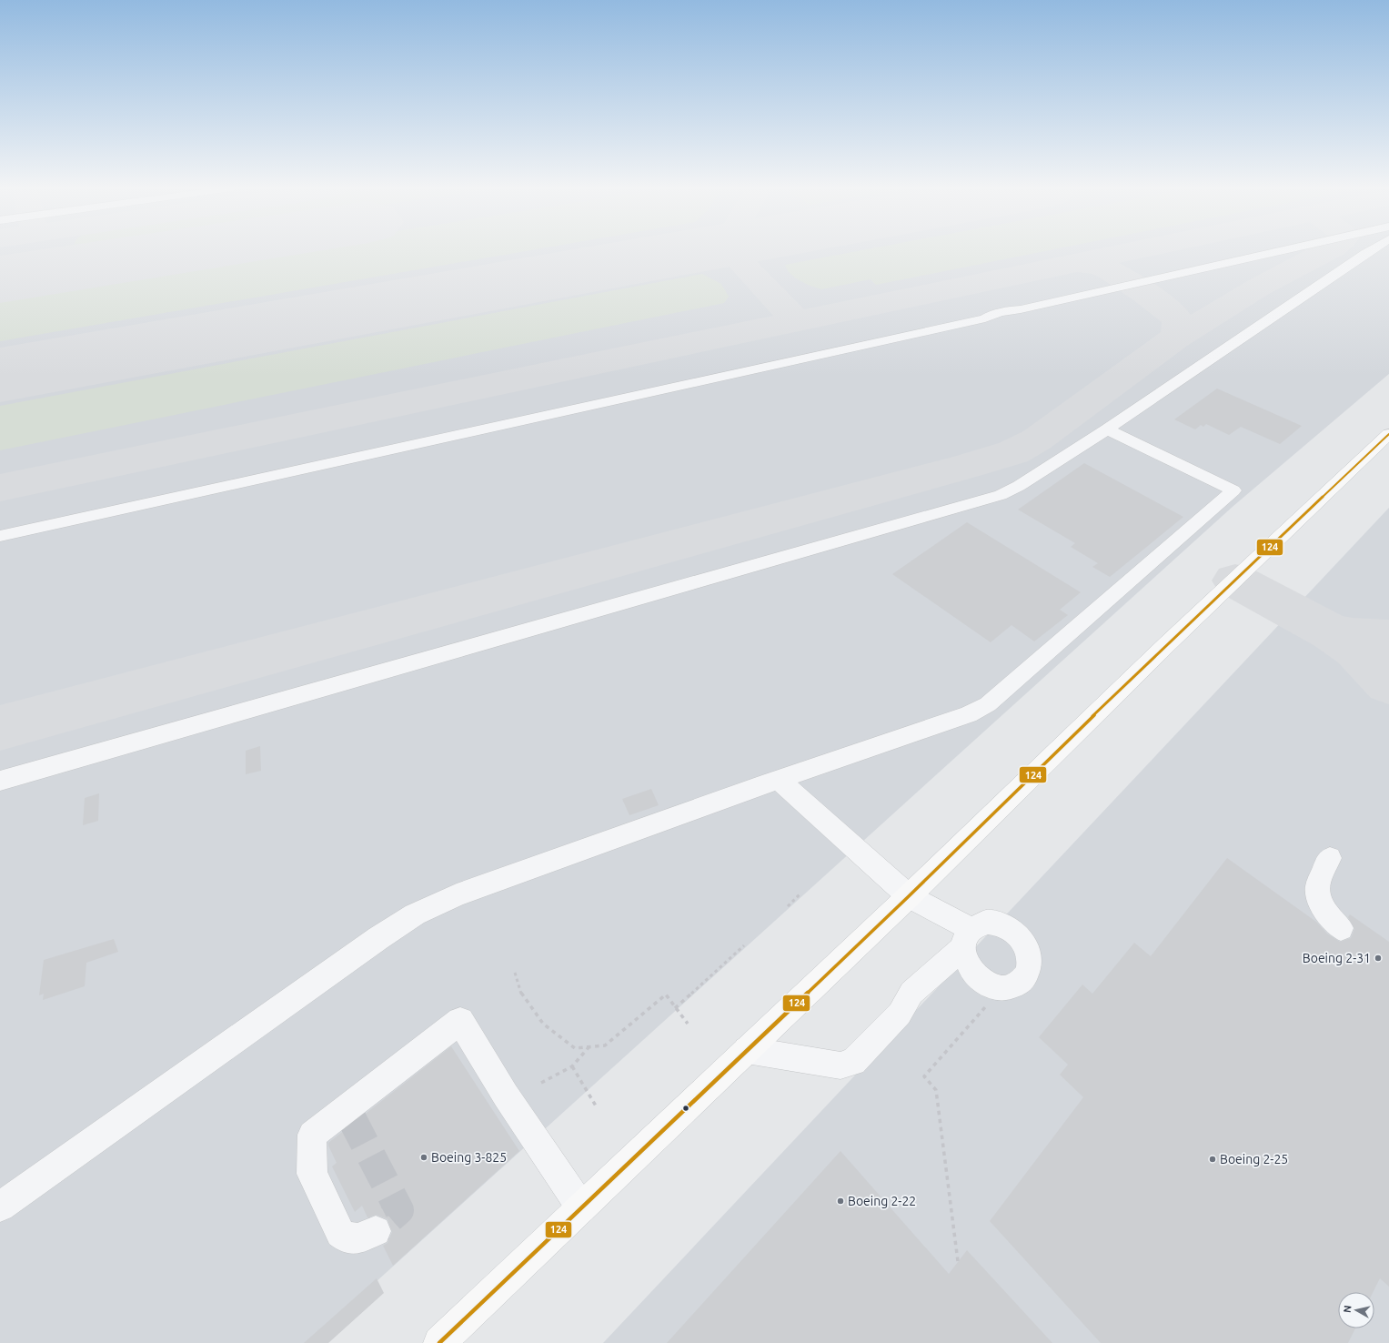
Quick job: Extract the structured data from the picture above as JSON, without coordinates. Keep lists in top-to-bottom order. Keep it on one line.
{"places":["Boeing 2-31","Boeing 3-825","Boeing 2-25","Boeing 2-22"],"lines":["transit line 124"],"north":"left"}
